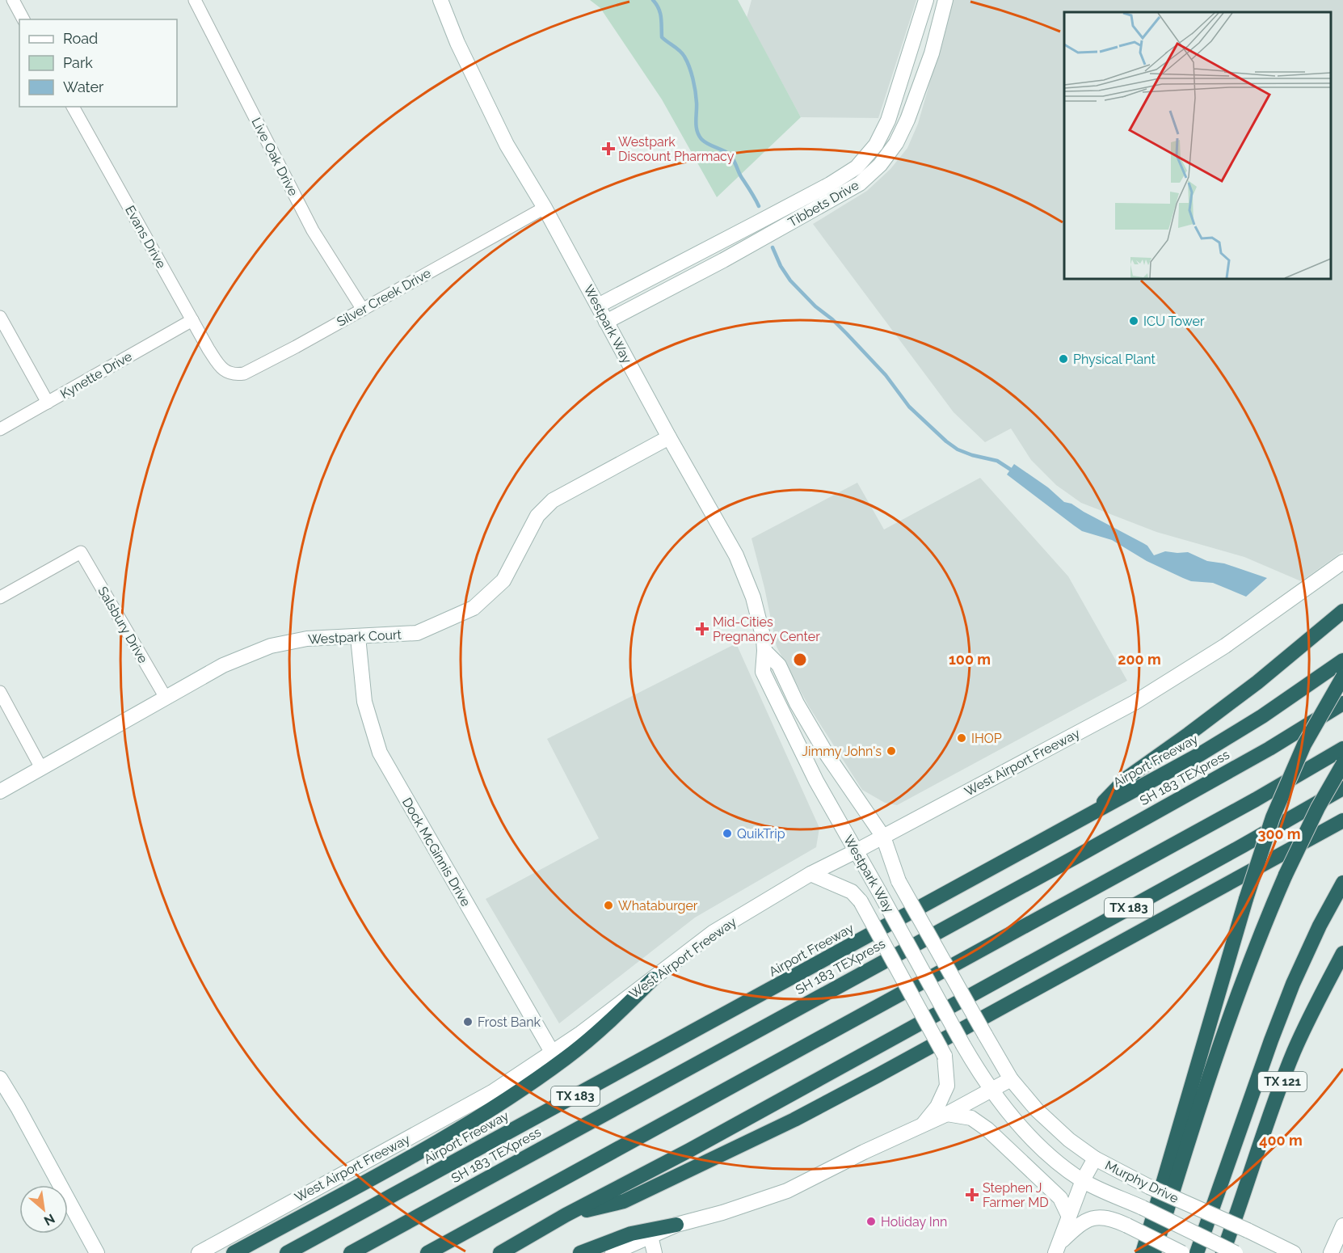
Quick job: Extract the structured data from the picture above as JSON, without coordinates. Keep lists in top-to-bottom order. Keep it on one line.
{"streets":{"highway":["Airport Freeway","SH 183 TEXpress","TX 183","TX 121"],"main road":["Tibbets Drive","Westpark Way","Westpark Court","West Airport Freeway","Dock McGinnis Drive","Murphy Drive"],"street":["Live Oak Drive","Evans Drive","Silver Creek Drive","Kynette Drive","Salsbury Drive"]},"crossings":[["Live Oak Drive","Silver Creek Drive"],["Tibbets Drive","Westpark Way"],["Evans Drive","Silver Creek Drive"],["Evans Drive","Kynette Drive"],["Silver Creek Drive","Westpark Way"],["Westpark Way","Westpark Court"],["Westpark Way","West Airport Freeway"],["Westpark Way","Murphy Drive"],["Salsbury Drive","Westpark Court"],["Westpark Court","Dock McGinnis Drive"],["West Airport Freeway","Dock McGinnis Drive"]],"places":{"health":["Westpark Discount Pharmacy","Mid-Cities Pregnancy Center","Stephen J Farmer MD"],"other":["ICU Tower","Physical Plant","IHOP","Jimmy John's","QuikTrip","Whataburger","Frost Bank","Holiday Inn"]},"legend":["Road","Park","Water"],"north":"bottom right","rings":["100 m","200 m","300 m","400 m"]}
